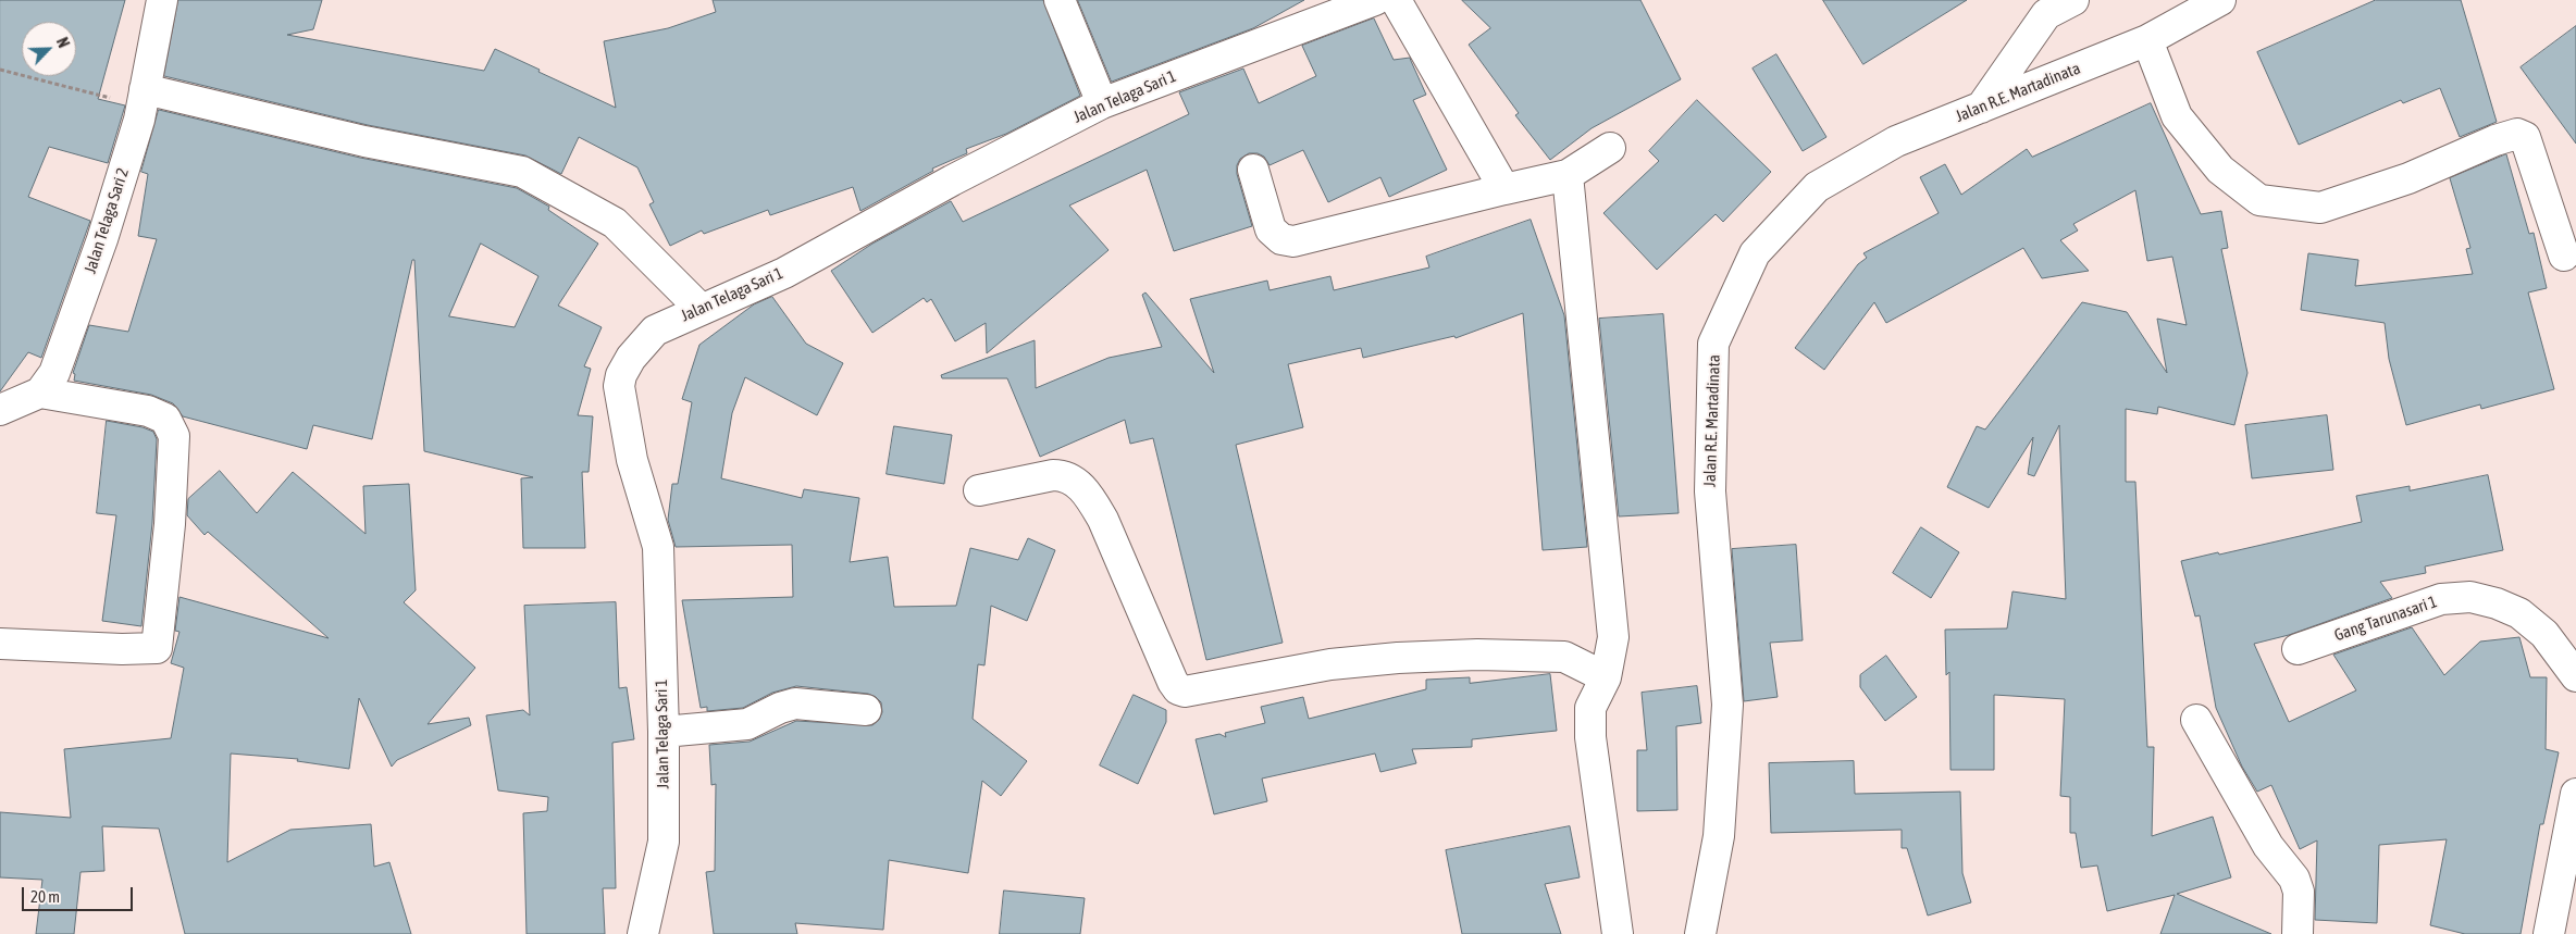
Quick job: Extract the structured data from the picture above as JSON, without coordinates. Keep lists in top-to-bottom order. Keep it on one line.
{"streets":{"street":["Jalan R.E. Martadinata","Jalan Telaga Sari 1","Jalan Telaga Sari 2","Gang Tarunasari 1"]},"scale_bar":"20 m","north":"top right"}
